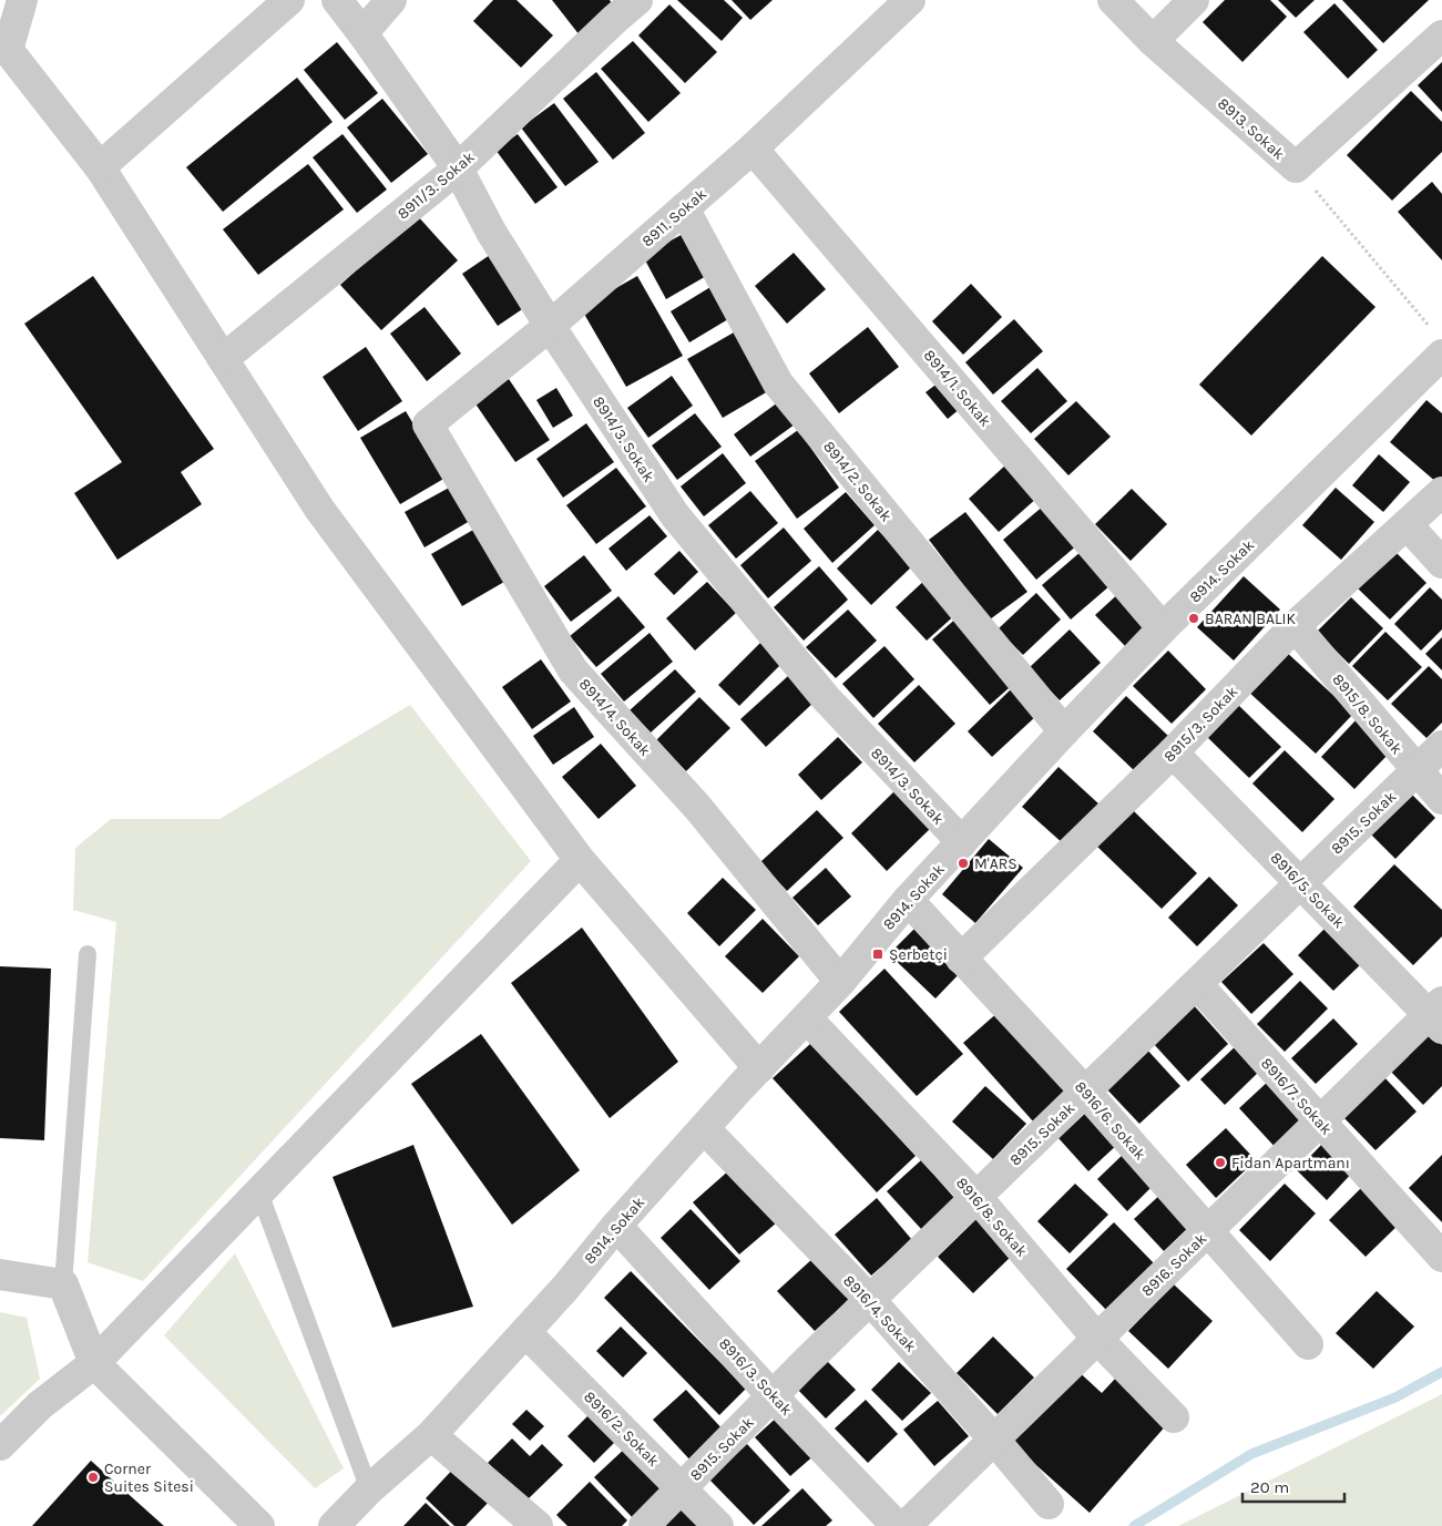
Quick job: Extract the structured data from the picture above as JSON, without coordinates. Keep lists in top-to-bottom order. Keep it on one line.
{"streets":{"street":["8913. Sokak","8911/3. Sokak","8911. Sokak","8914/1. Sokak","8914/3. Sokak","8914/2. Sokak","8914. Sokak","8915/8. Sokak","8914/4. Sokak","8915/3. Sokak","8915. Sokak","8916/5. Sokak","8916/7. Sokak","8916/6. Sokak","8916/8. Sokak","8916. Sokak","8916/4. Sokak","8916/3. Sokak","8916/2. Sokak"]},"crossings":[["8911/3. Sokak","8914/3. Sokak"],["8911. Sokak","8914/1. Sokak"],["8911. Sokak","8914/3. Sokak"],["8911. Sokak","8914/2. Sokak"],["8911. Sokak","8914/4. Sokak"],["8914/1. Sokak","8914. Sokak"],["8914/3. Sokak","8914. Sokak"],["8914/2. Sokak","8914. Sokak"],["8914. Sokak","8914/4. Sokak"],["8914. Sokak","8916/6. Sokak"],["8914. Sokak","8916/8. Sokak"],["8914. Sokak","8916/4. Sokak"],["8914. Sokak","8916/3. Sokak"],["8914. Sokak","8916/2. Sokak"],["8915/8. Sokak","8915/3. Sokak"],["8915/8. Sokak","8915. Sokak"],["8915/3. Sokak","8916/5. Sokak"],["8915/3. Sokak","8916/6. Sokak"],["8915. Sokak","8916/5. Sokak"],["8915. Sokak","8916/7. Sokak"],["8915. Sokak","8916/6. Sokak"],["8915. Sokak","8916/8. Sokak"],["8915. Sokak","8916/4. Sokak"],["8915. Sokak","8916/3. Sokak"],["8915. Sokak","8916/2. Sokak"],["8916/5. Sokak","8916. Sokak"],["8916/7. Sokak","8916. Sokak"],["8916/6. Sokak","8916. Sokak"],["8916/8. Sokak","8916. Sokak"],["8916. Sokak","8916/4. Sokak"]],"places":{"other":["BARAN BALIK","M'ARS","Fidan Apartmanı","Corner Suites Sitesi"],"transit":["Şerbetçi"]},"scale_bar":"20 m"}
